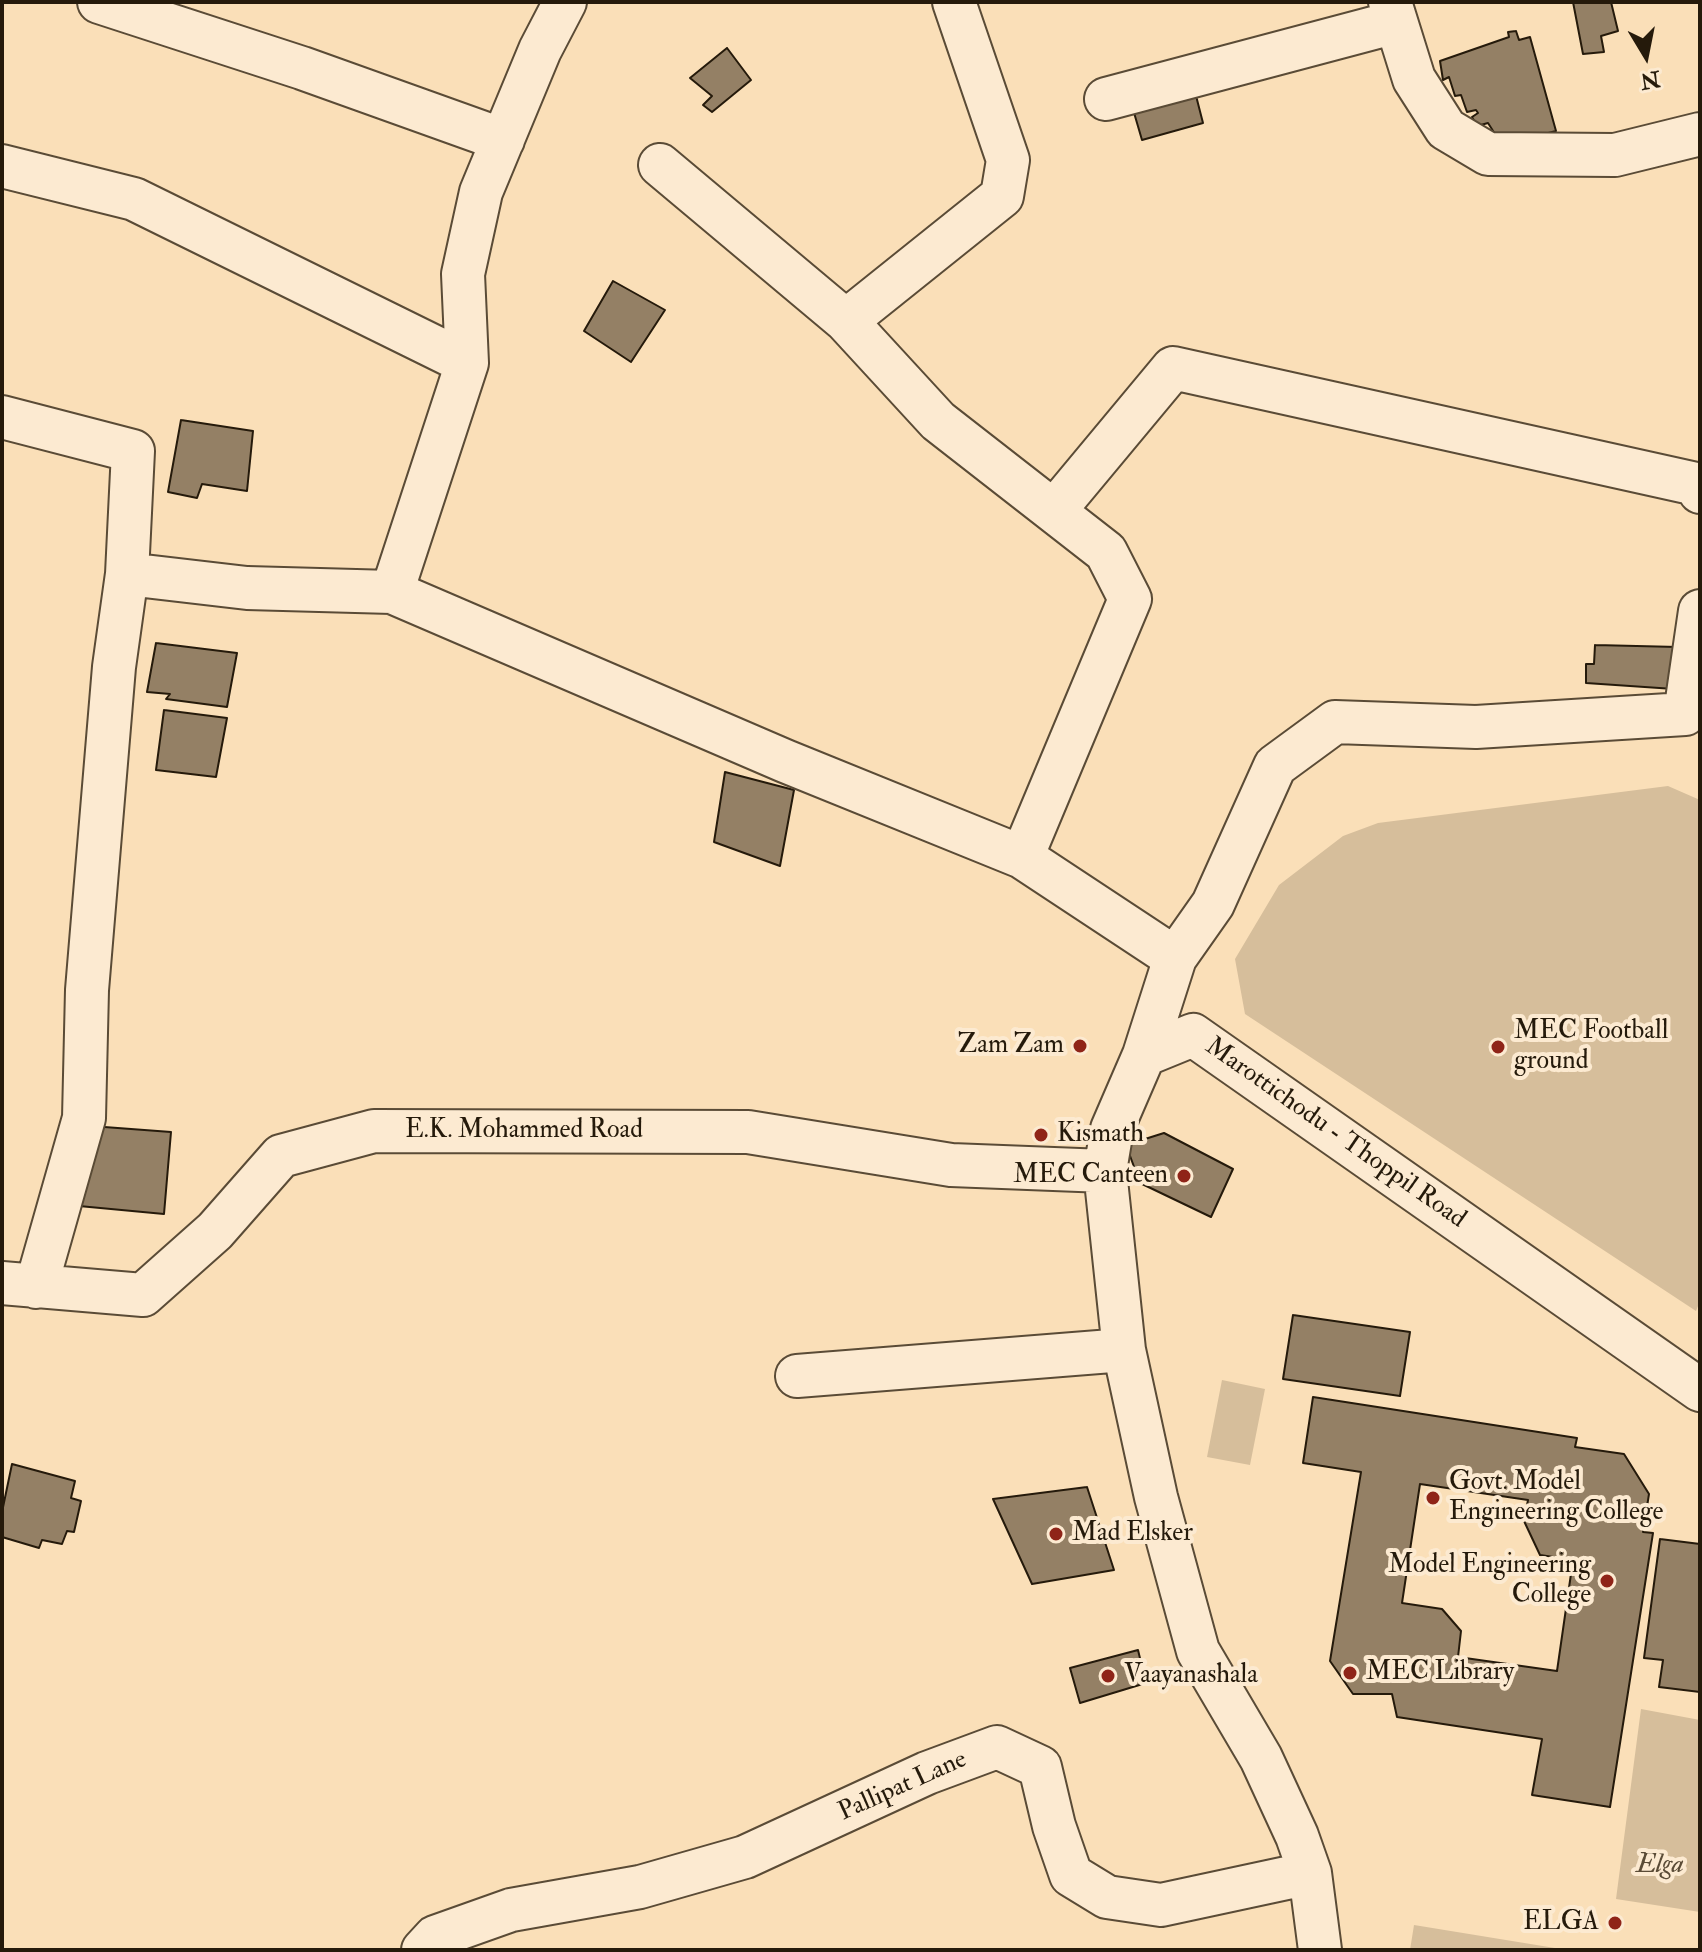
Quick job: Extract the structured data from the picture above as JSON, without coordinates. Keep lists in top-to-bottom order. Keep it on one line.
{"streets":{"street":["E.K. Mohammed Road","Marottichodu - Thoppil Road","Pallipat Lane"]},"parks":["Elga"],"places":["Zam Zam","MEC Football ground","Kismath","MEC Canteen","Govt. Model Engineering College","Mad Elsker","Model Engineering College","MEC Library","Vaayanashala","ELGA"],"north":"bottom"}
